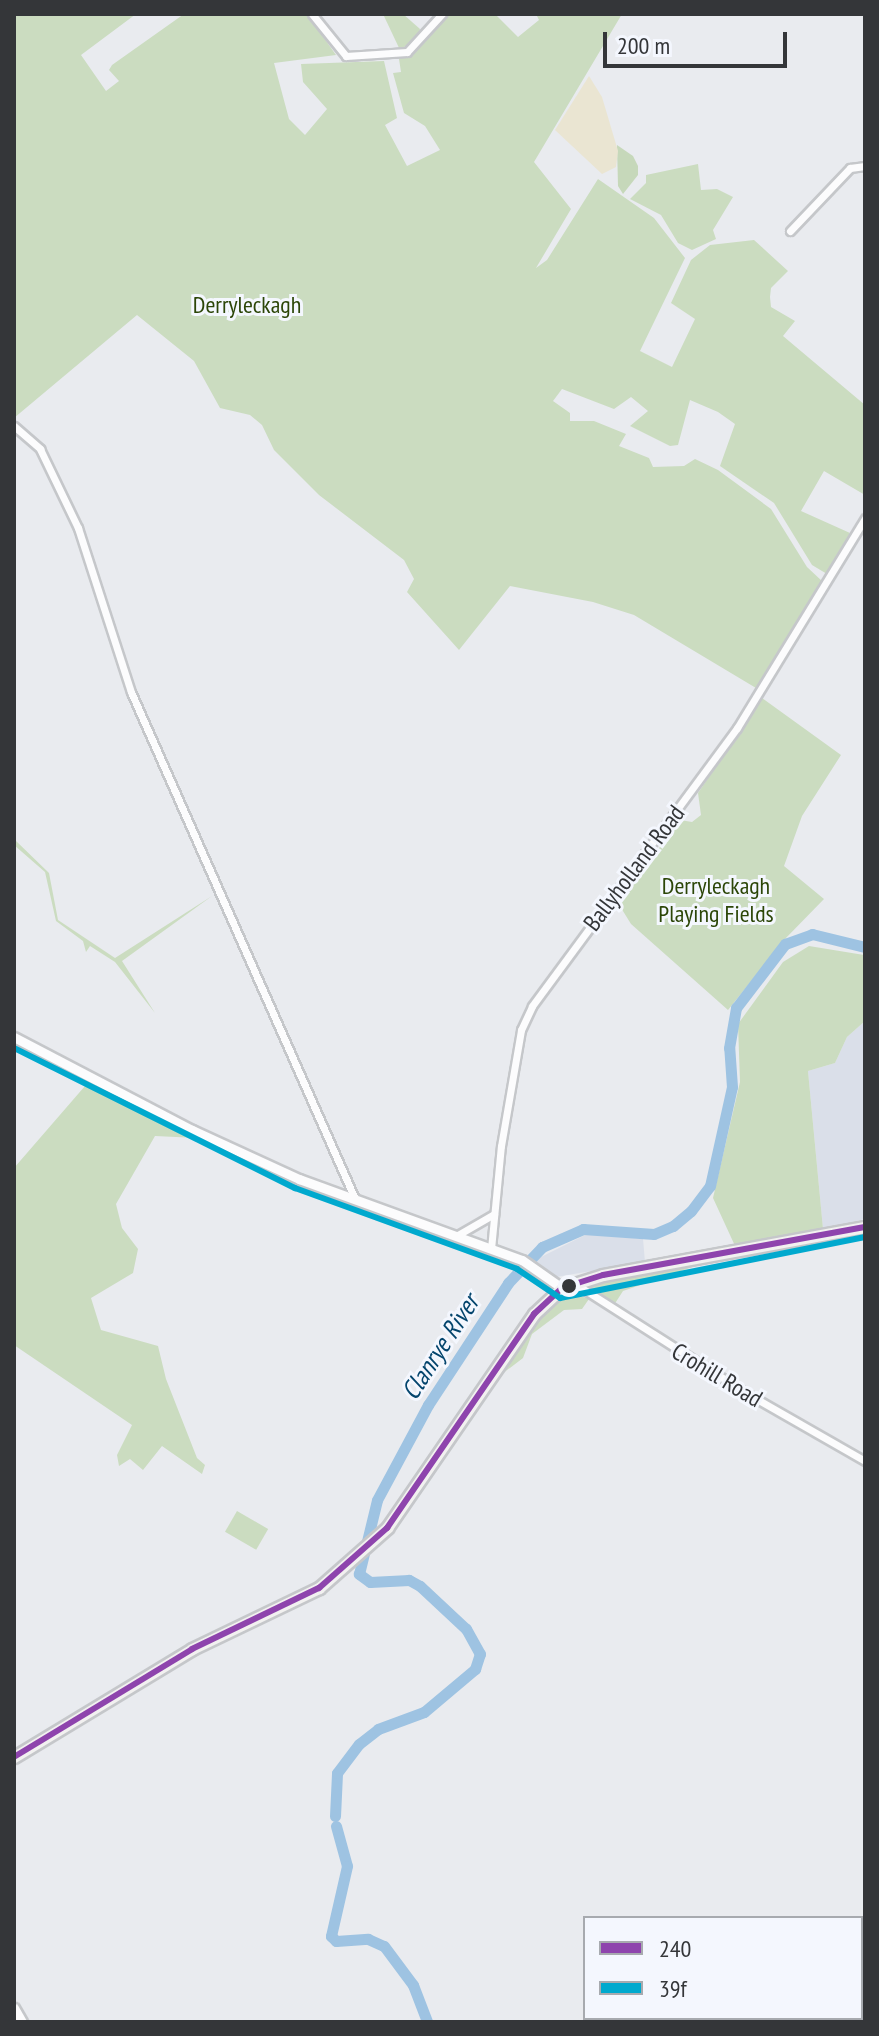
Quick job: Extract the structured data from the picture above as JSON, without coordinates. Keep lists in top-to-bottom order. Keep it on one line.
{"streets":{"street":["Ballyholland Road","Crohill Road"]},"water":["Clanrye River"],"parks":["Derryleckagh","Derryleckagh Playing Fields"],"lines":["transit line 39f","transit line 240"],"legend":["240","39f"],"scale_bar":"200 m"}
